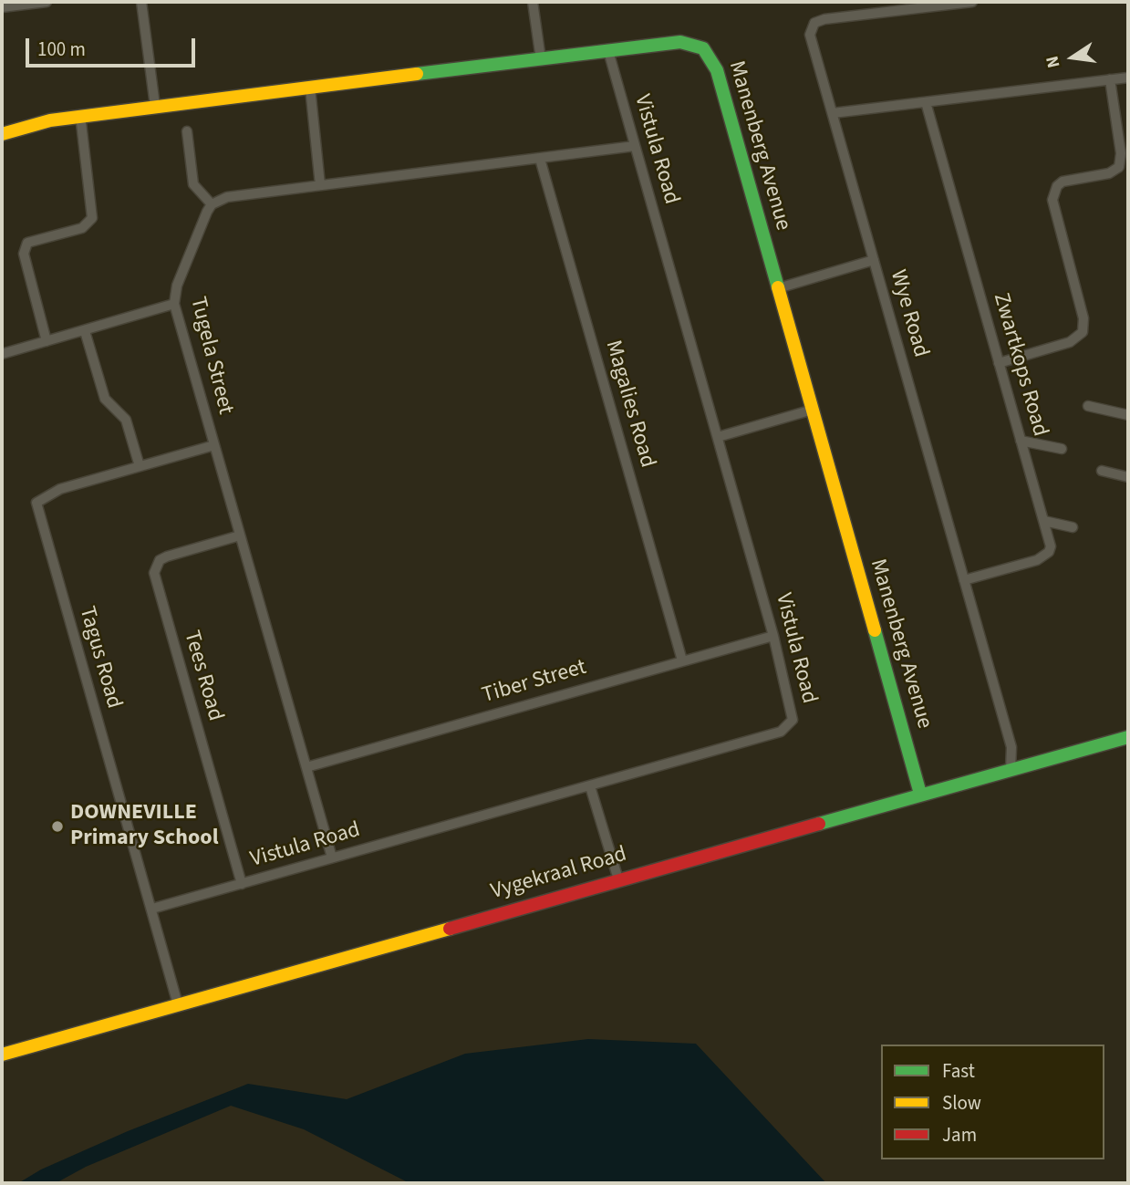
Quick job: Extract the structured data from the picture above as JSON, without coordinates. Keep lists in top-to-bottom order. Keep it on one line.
{"streets":{"street":["Manenberg Avenue","Vistula Road","Wye Road","Tugela Street","Zwartkops Road","Magalies Road","Tagus Road","Tees Road","Tiber Street","Vygekraal Road"]},"crossings":[["Manenberg Avenue","Vistula Road"],["Manenberg Avenue","Vygekraal Road"],["Vistula Road","Tugela Street"],["Vistula Road","Tagus Road"],["Vistula Road","Tees Road"],["Vistula Road","Tiber Street"],["Wye Road","Zwartkops Road"],["Wye Road","Vygekraal Road"],["Tugela Street","Tagus Road"],["Tugela Street","Tees Road"],["Tugela Street","Tiber Street"],["Magalies Road","Tiber Street"],["Tagus Road","Vygekraal Road"]],"places":["DOWNEVILLE Primary School"],"legend":["Fast","Slow","Jam"],"scale_bar":"100 m","north":"left"}
